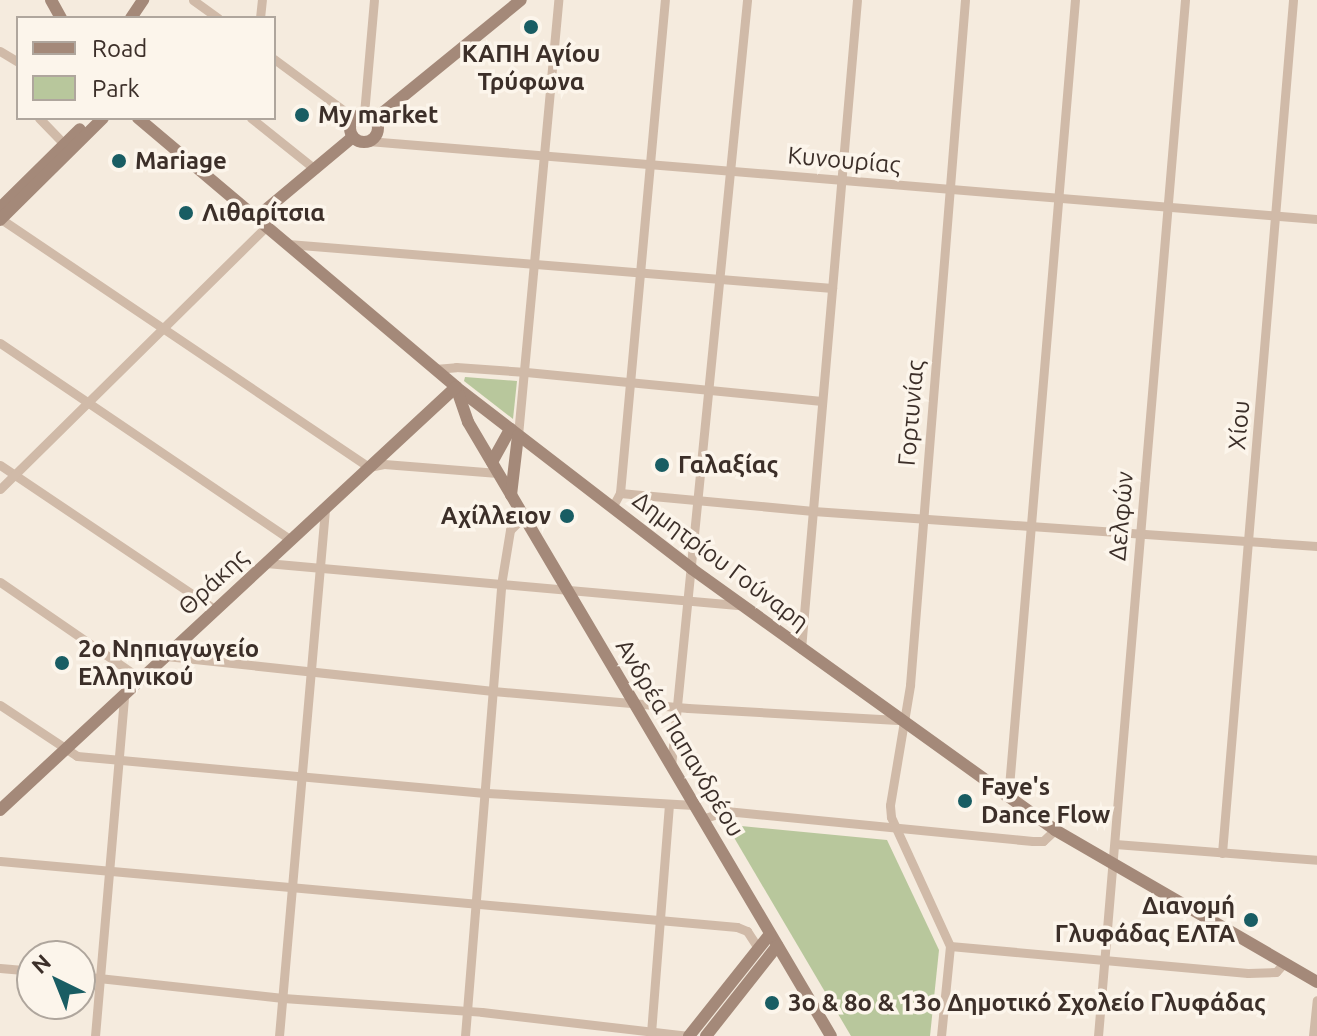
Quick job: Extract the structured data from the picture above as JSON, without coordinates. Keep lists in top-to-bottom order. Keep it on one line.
{"streets":{"main road":["Δημητρίου Γούναρη","Θράκης","Ανδρέα Παπανδρέου"],"street":["Κυνουρίας","Γορτυνίας","Χίου","Δελφών"]},"crossings":[["Κυνουρίας","Γορτυνίας"],["Κυνουρίας","Χίου"],["Κυνουρίας","Δελφών"],["Γορτυνίας","Δημητρίου Γούναρη"],["Δελφών","Δημητρίου Γούναρη"],["Δημητρίου Γούναρη","Θράκης"],["Δημητρίου Γούναρη","Ανδρέα Παπανδρέου"],["Θράκης","Ανδρέα Παπανδρέου"]],"places":["ΚΑΠΗ Αγίου Τρύφωνα","My market","Mariage","Λιθαρίτσια","Γαλαξίας","Αχίλλειον","2ο Νηπιαγωγείο Ελληνικού","Faye's Dance Flow","Διανομή Γλυφάδας ΕΛΤΑ","3ο & 8ο & 13ο Δημοτικό Σχολείο Γλυφάδας"],"legend":["Road","Park"],"north":"top left"}
